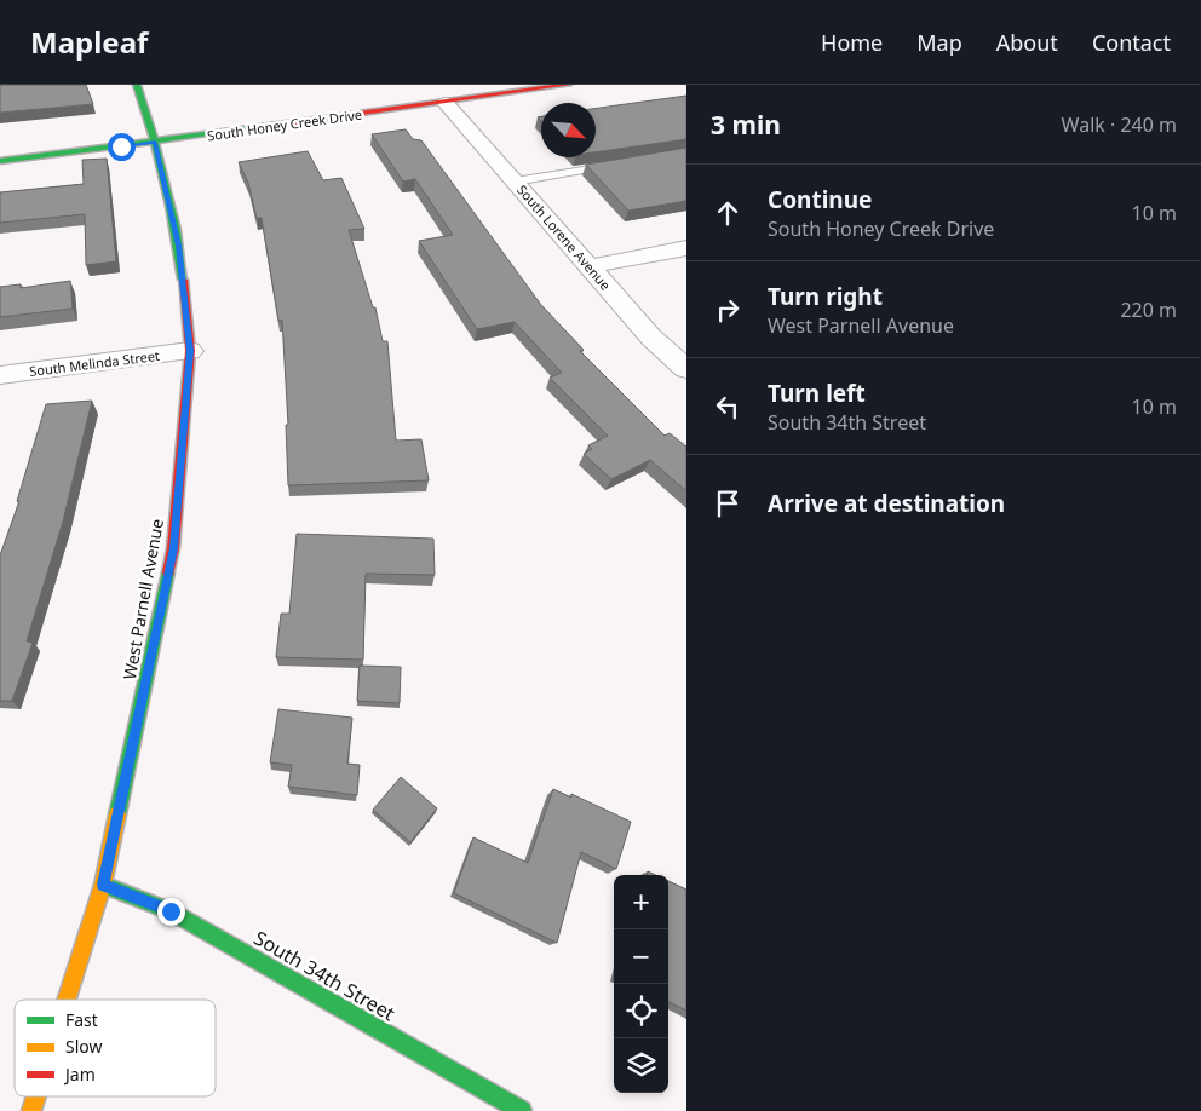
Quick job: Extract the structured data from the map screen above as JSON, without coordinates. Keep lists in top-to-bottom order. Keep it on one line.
{"streets":{"street":["South Honey Creek Drive","South Lorene Avenue","South Melinda Street","West Parnell Avenue","South 34th Street"]},"crossings":[["South Honey Creek Drive","South Lorene Avenue"],["South Honey Creek Drive","West Parnell Avenue"],["South Melinda Street","West Parnell Avenue"],["West Parnell Avenue","South 34th Street"]],"legend":["Fast","Slow","Jam"],"north":"bottom right","page":{"header":"Mapleaf","nav":["Home","Map","About","Contact"],"heading":["3 min","Walk · 240 m"],"list":[["Continue","South Honey Creek Drive","10 m"],["Turn right","West Parnell Avenue","220 m"],["Turn left","South 34th Street","10 m"],"Arrive at destination"],"map_buttons":["+","−"]}}
